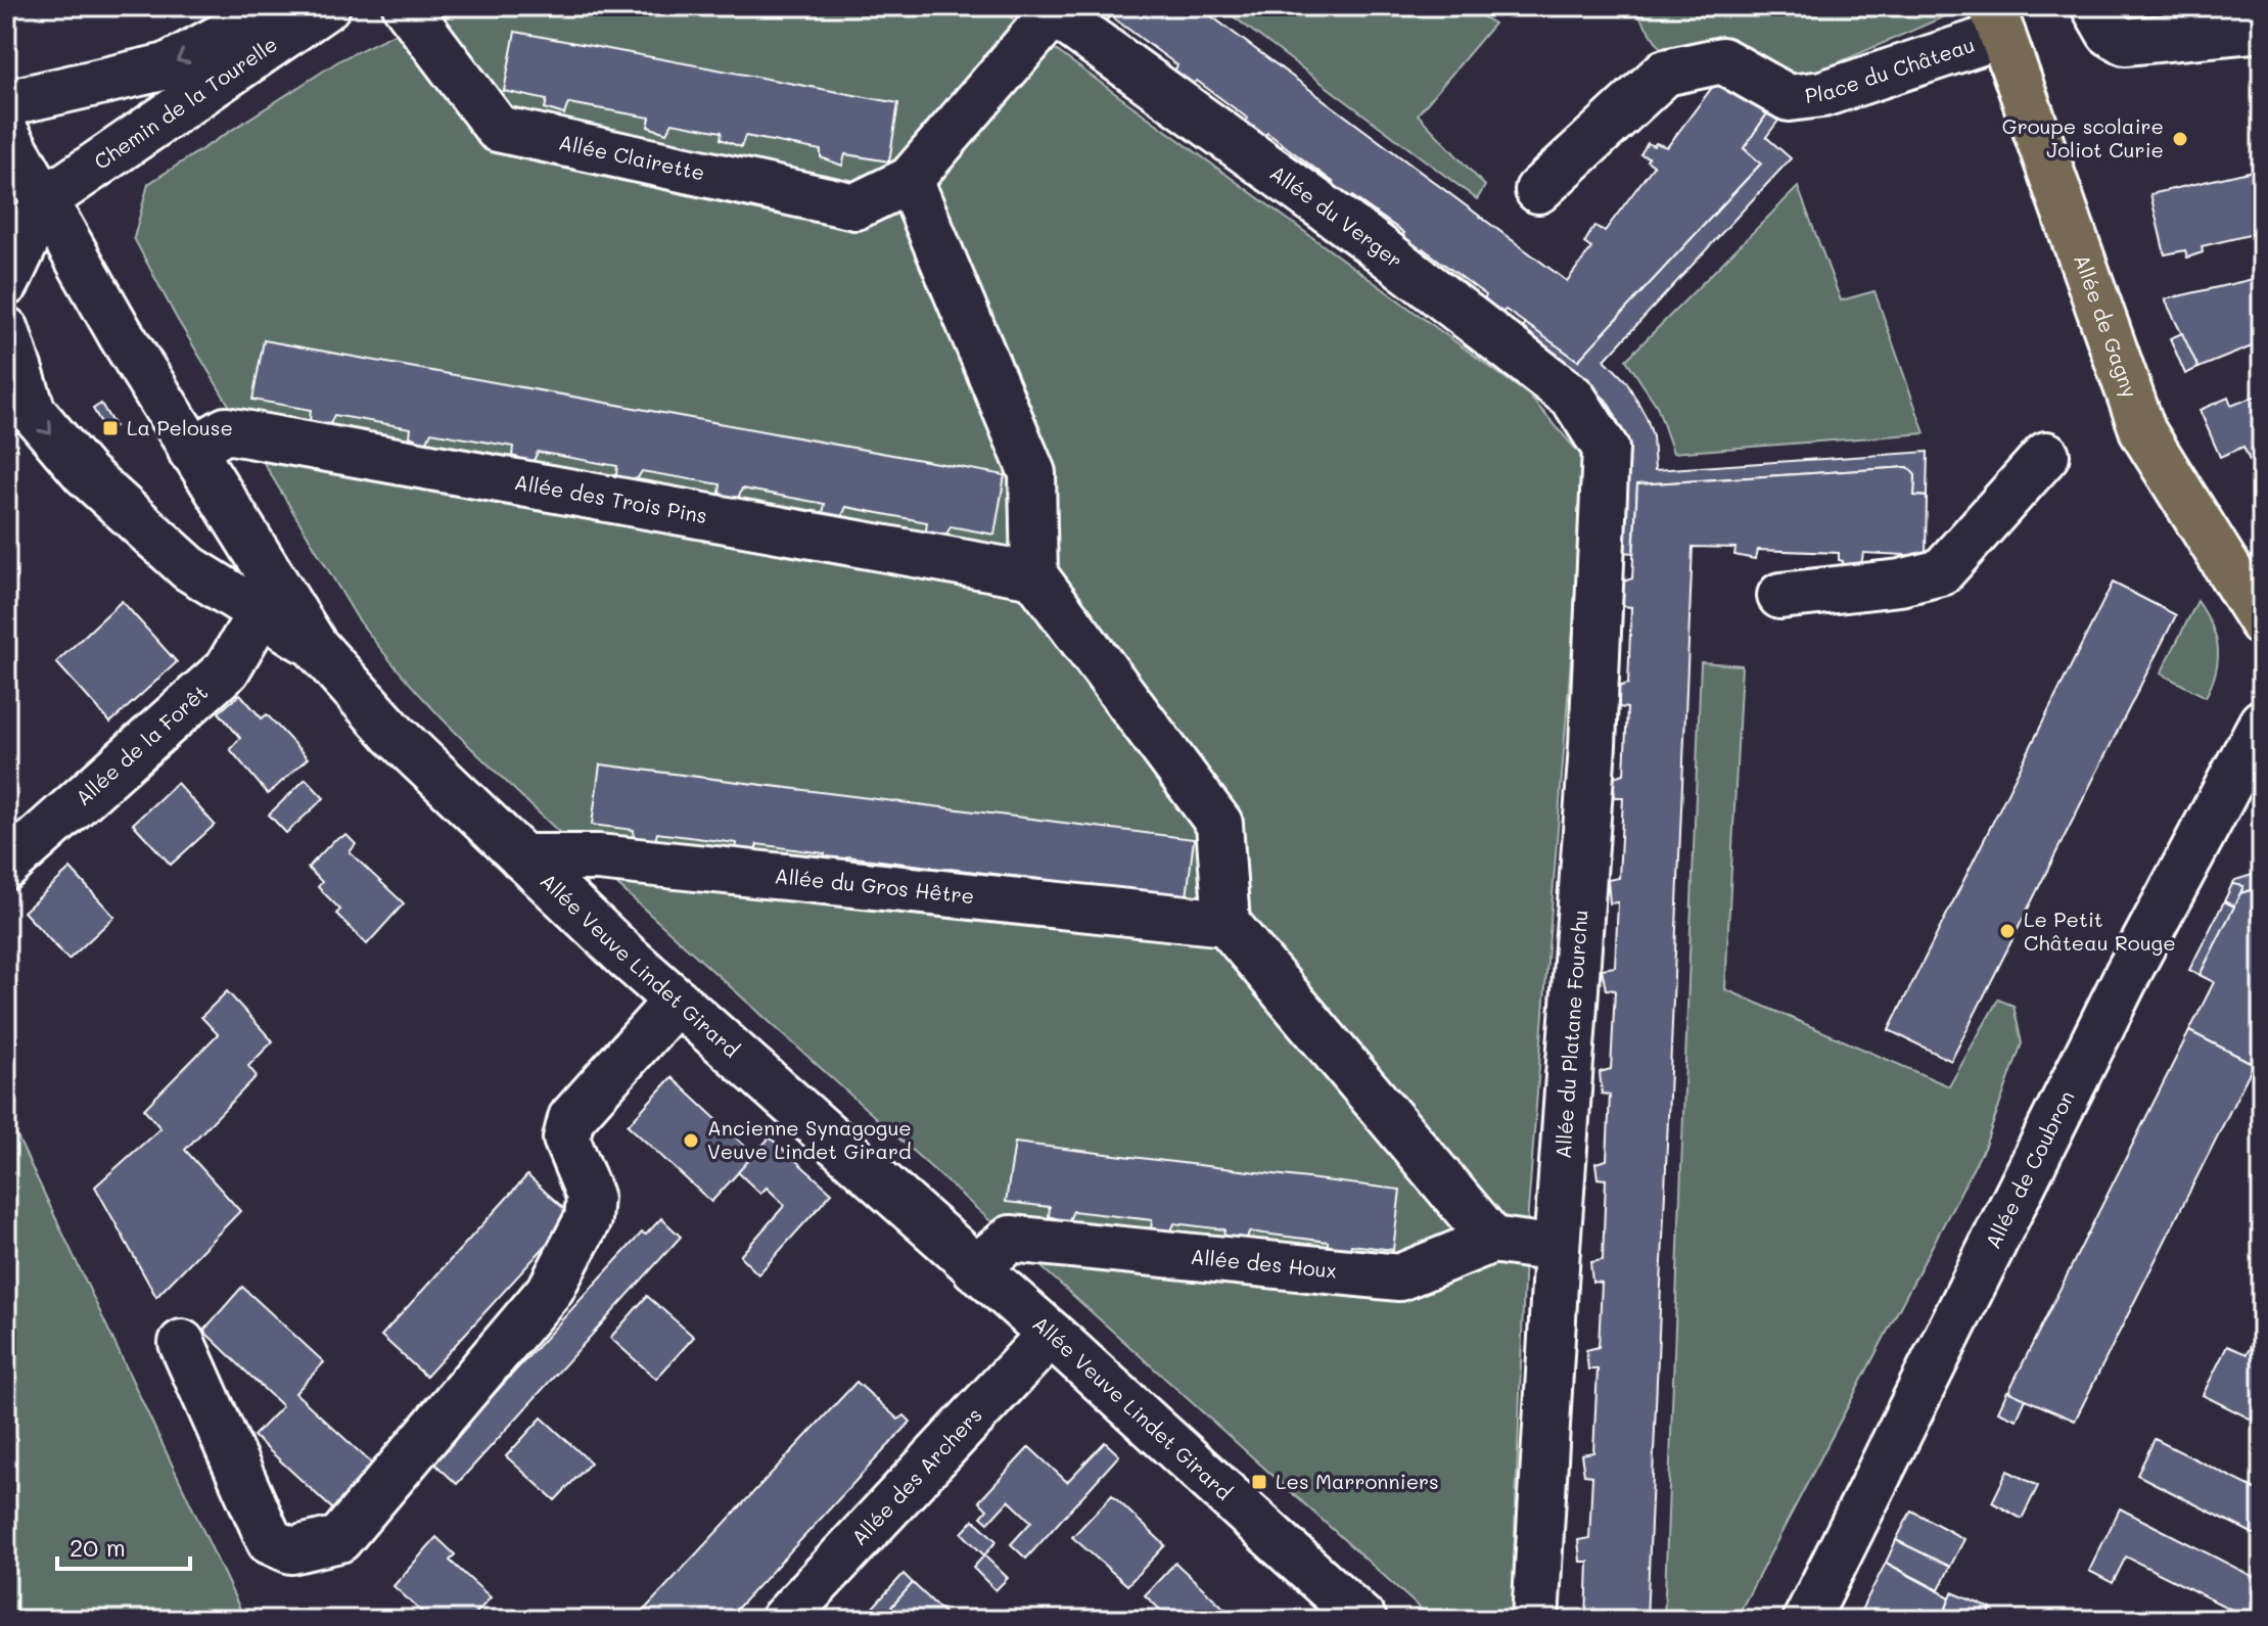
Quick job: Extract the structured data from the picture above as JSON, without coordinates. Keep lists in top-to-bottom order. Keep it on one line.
{"streets":{"main road":["Allée de Gagny"],"street":["Place du Château","Chemin de la Tourelle","Allée Clairette","Allée du Verger","Allée des Trois Pins","Allée de la Forêt","Allée du Gros Hêtre","Allée Veuve Lindet Girard","Allée du Platane Fourchu","Allée de Coubron","Allée des Houx","Allée des Archers"]},"crossings":[["Place du Château","Allée de Gagny"],["Chemin de la Tourelle","Allée Veuve Lindet Girard"],["Allée du Verger","Allée du Platane Fourchu"],["Allée des Trois Pins","Allée Veuve Lindet Girard"],["Allée du Gros Hêtre","Allée Veuve Lindet Girard"],["Allée Veuve Lindet Girard","Allée des Houx"],["Allée Veuve Lindet Girard","Allée des Archers"]],"places":{"other":["Groupe scolaire Joliot Curie","Le Petit Château Rouge","Ancienne Synagogue Veuve Lindet Girard"],"transit":["La Pelouse","Les Marronniers"]},"scale_bar":"20 m"}
